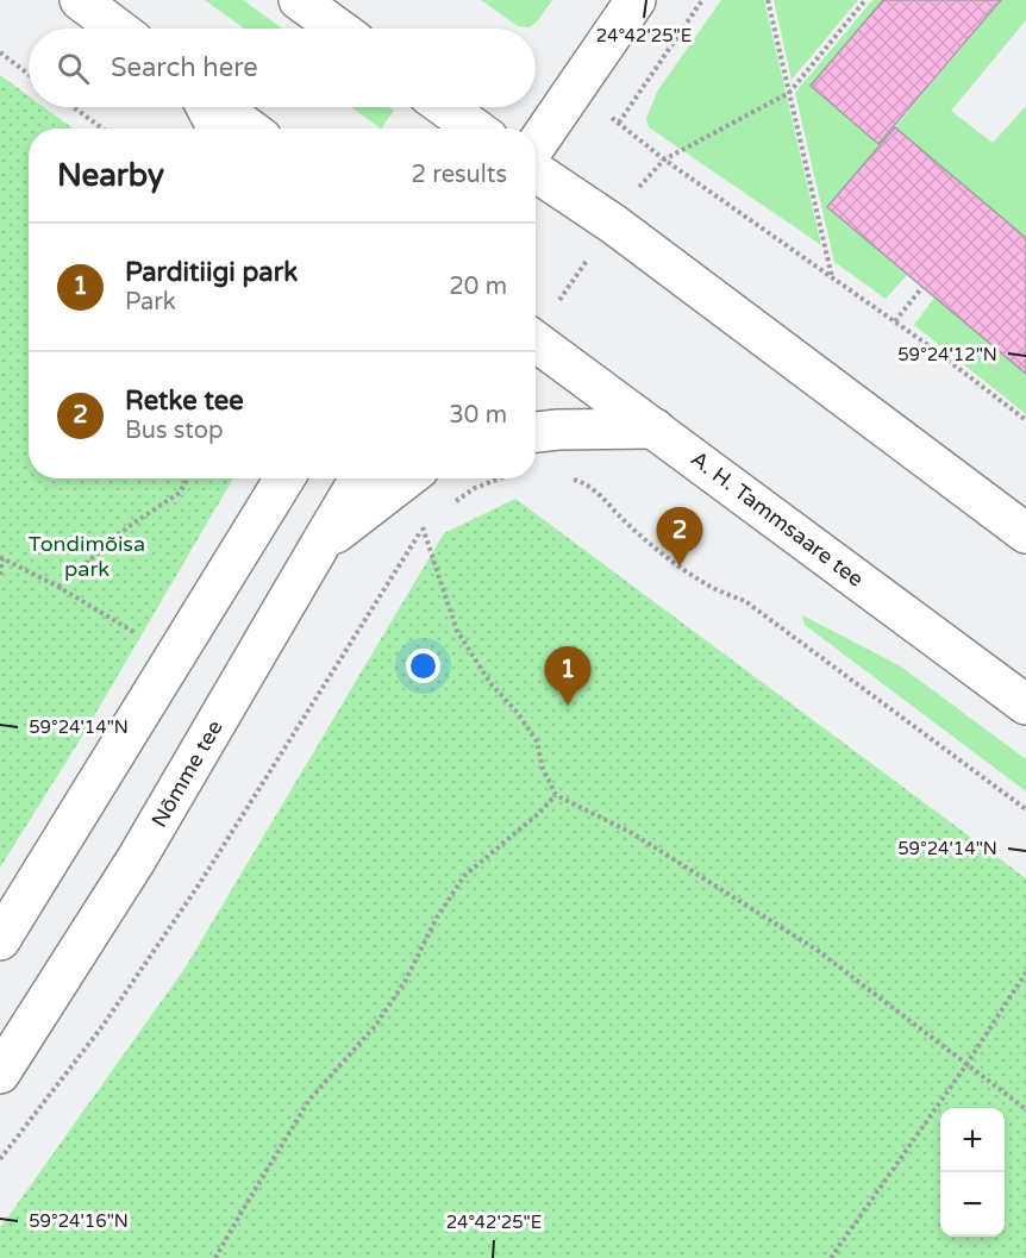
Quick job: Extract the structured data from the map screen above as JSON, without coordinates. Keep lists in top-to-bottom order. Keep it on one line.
{"streets":{"street":["A. H. Tammsaare tee","Nõmme tee"]},"parks":["Tondimõisa park"],"page":{"search":"Search here","heading":["Nearby","2 results"],"list":[{"mark":"1","name":"Parditiigi park","note":"Park","value":"20 m"},{"mark":"2","name":"Retke tee","note":"Bus stop","value":"30 m"}],"pins":["2","1"],"map_buttons":["+","−"]},"coordinates":["24°42'25\"E","59°24'12\"N","59°24'14\"N","59°24'16\"N"]}
